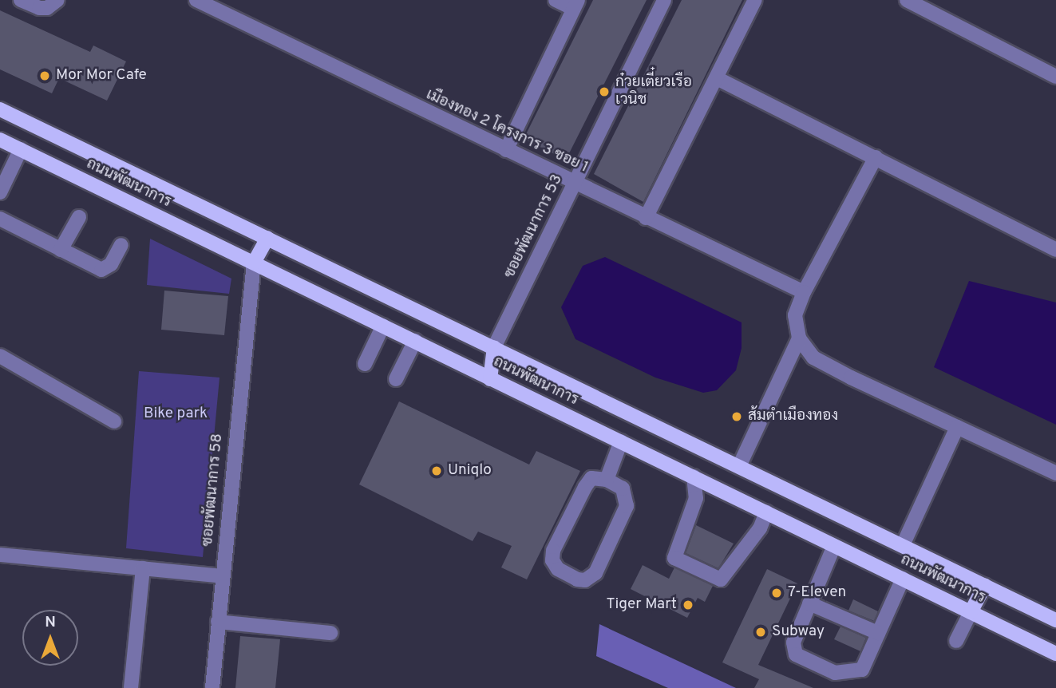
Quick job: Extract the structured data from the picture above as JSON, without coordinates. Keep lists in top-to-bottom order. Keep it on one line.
{"streets":{"main road":["ถนนพัฒนาการ"],"street":["เมืองทอง 2 โครงการ 3 ซอย 1","ซอยพัฒนาการ 53","ซอยพัฒนาการ 58"]},"crossings":[["เมืองทอง 2 โครงการ 3 ซอย 1","ซอยพัฒนาการ 53"],["ถนนพัฒนาการ","ซอยพัฒนาการ 53"],["ถนนพัฒนาการ","ซอยพัฒนาการ 58"]],"parks":["Bike park"],"places":["Mor Mor Cafe","ก๋วยเตี๋ยวเรือ เวนิช","ส้มตำเมืองทอง","Uniqlo","7-Eleven","Tiger Mart","Subway"],"north":"top"}
